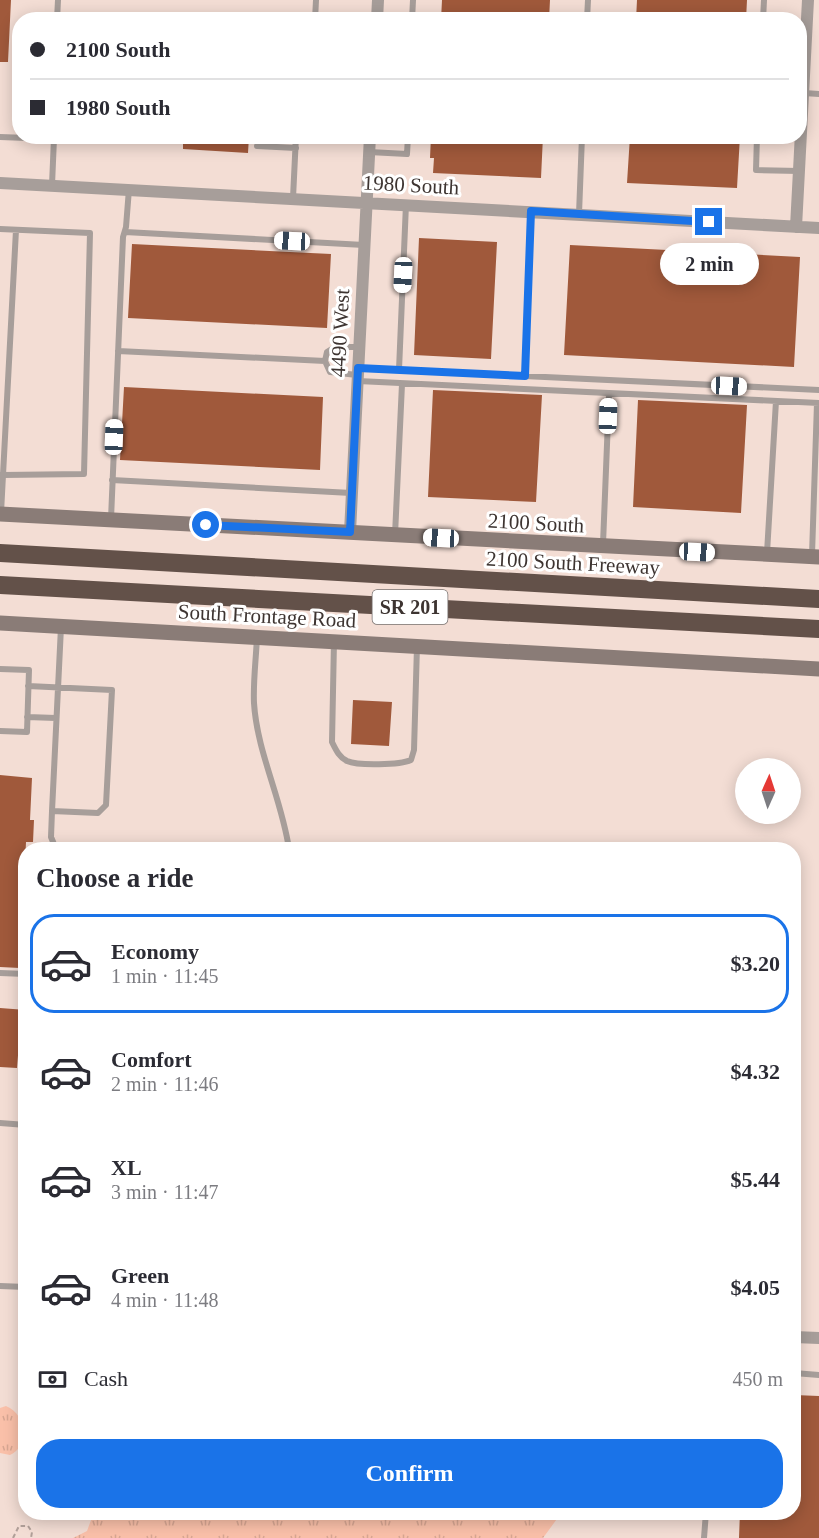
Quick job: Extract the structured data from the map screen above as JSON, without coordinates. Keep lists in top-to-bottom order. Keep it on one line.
{"streets":{"highway":["2100 South Freeway","SR 201"],"street":["1980 South","4490 West","2100 South","South Frontage Road"]},"crossings":[["1980 South","4490 West"],["4490 West","2100 South"]],"north":"top","page":{"banner":["2100 South","1980 South"],"bubble":"2 min","heading":"Choose a ride","list":[{"name":"Economy","note":"1 min · 11:45","value":"$3.20"},{"name":"Comfort","note":"2 min · 11:46","value":"$4.32"},{"name":"XL","note":"3 min · 11:47","value":"$5.44"},{"name":"Green","note":"4 min · 11:48","value":"$4.05"}],"pay":["Cash","450 m"],"buttons":"Confirm"}}
